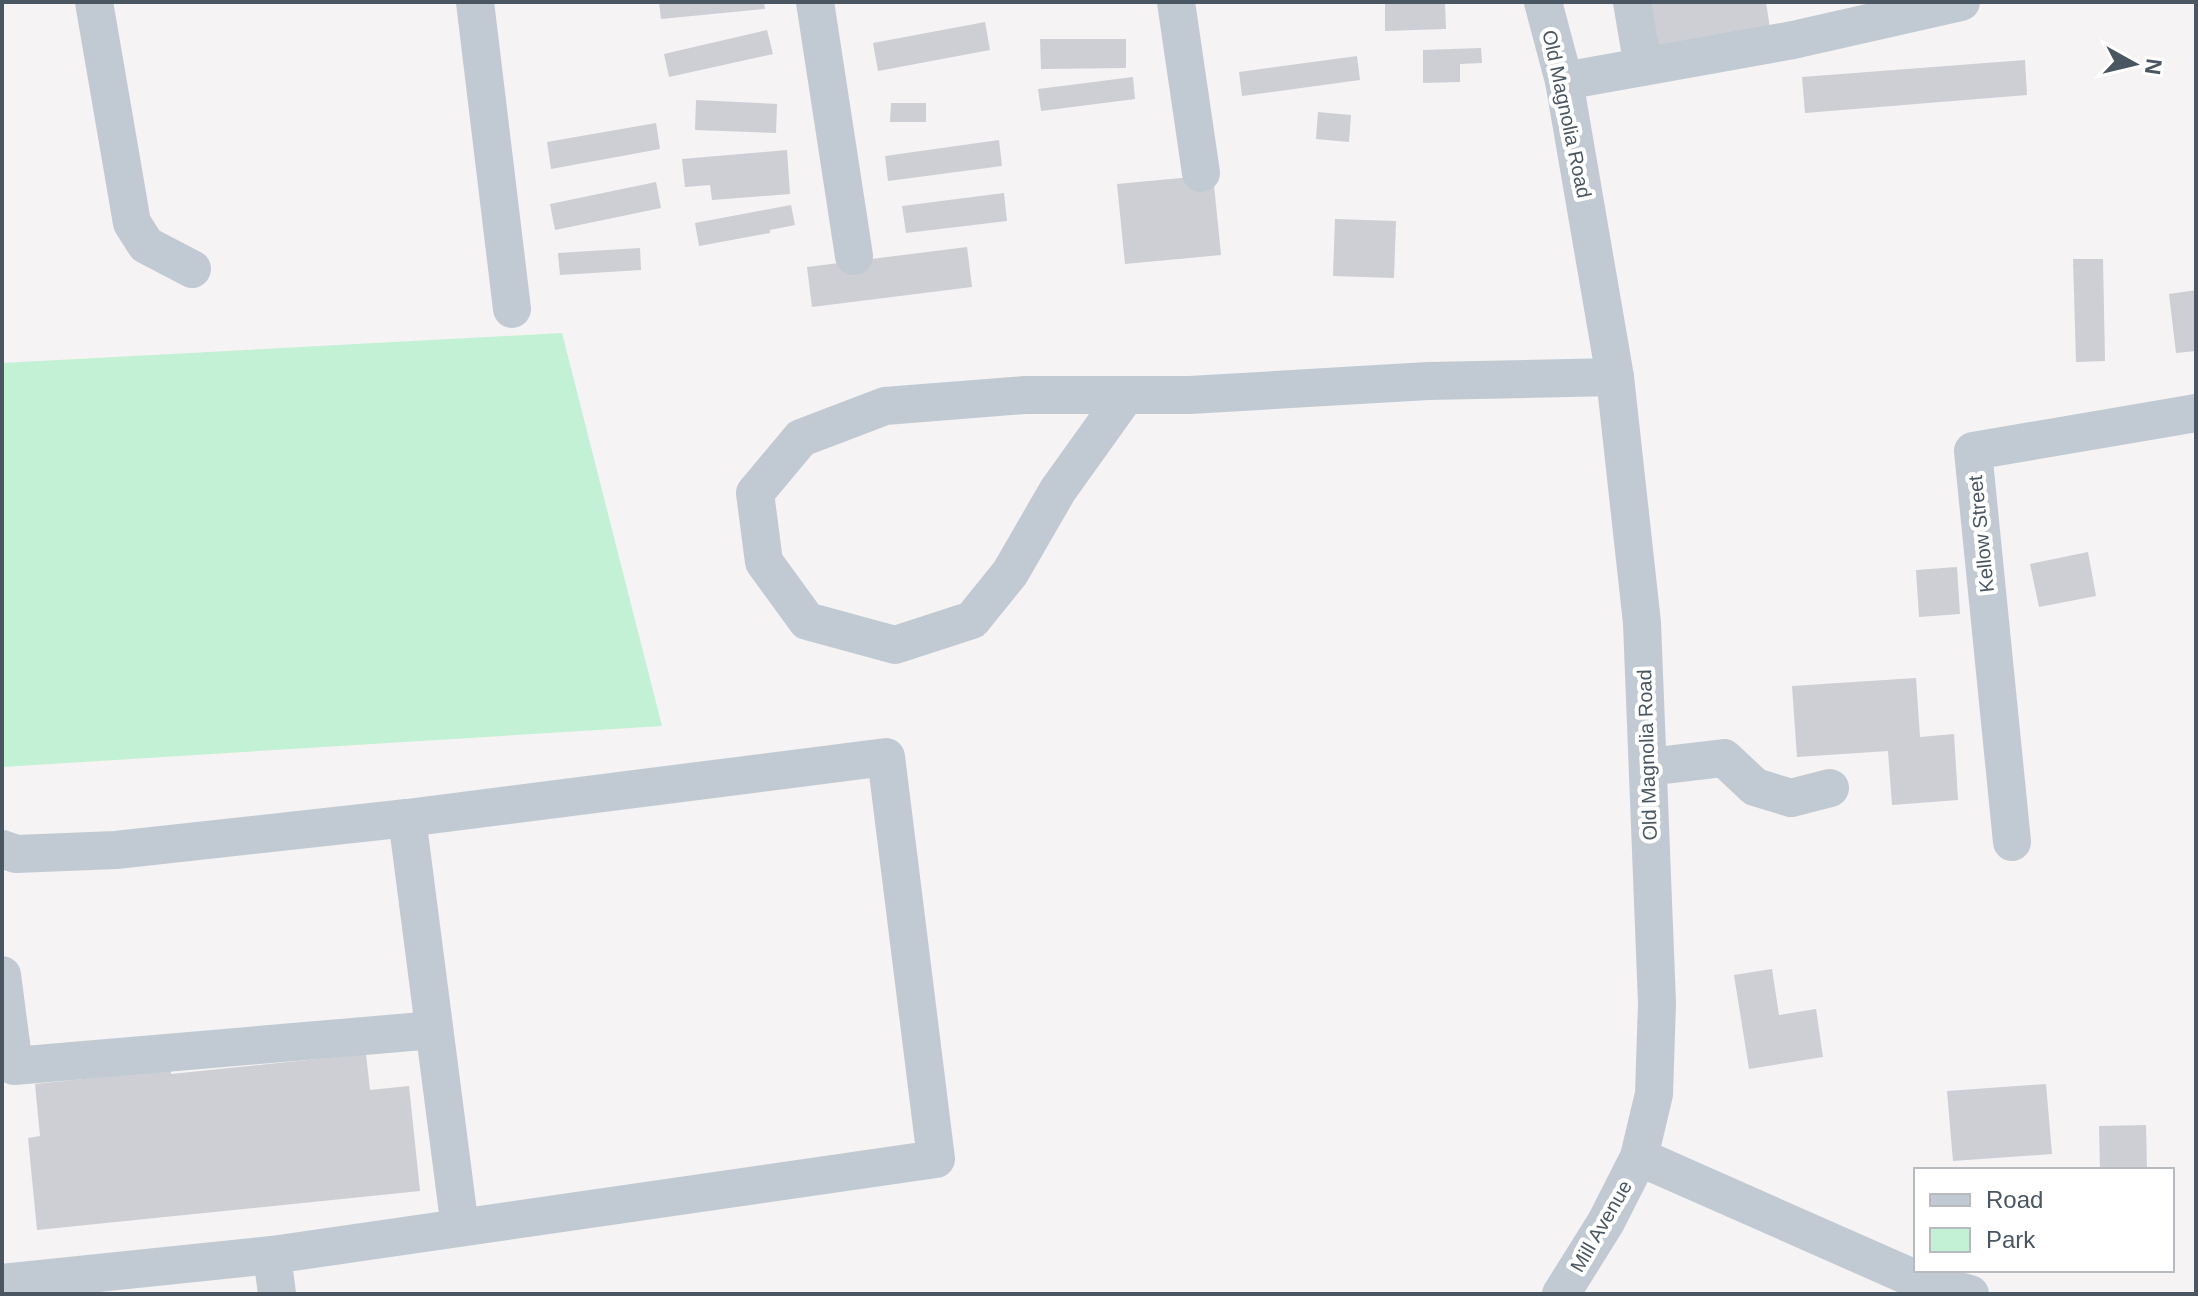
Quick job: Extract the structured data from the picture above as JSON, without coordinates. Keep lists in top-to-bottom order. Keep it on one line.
{"streets":{"street":["Old Magnolia Road","Kellow Street","Mill Avenue"]},"crossings":[["Old Magnolia Road","Mill Avenue"]],"legend":["Road","Park"],"north":"right"}
